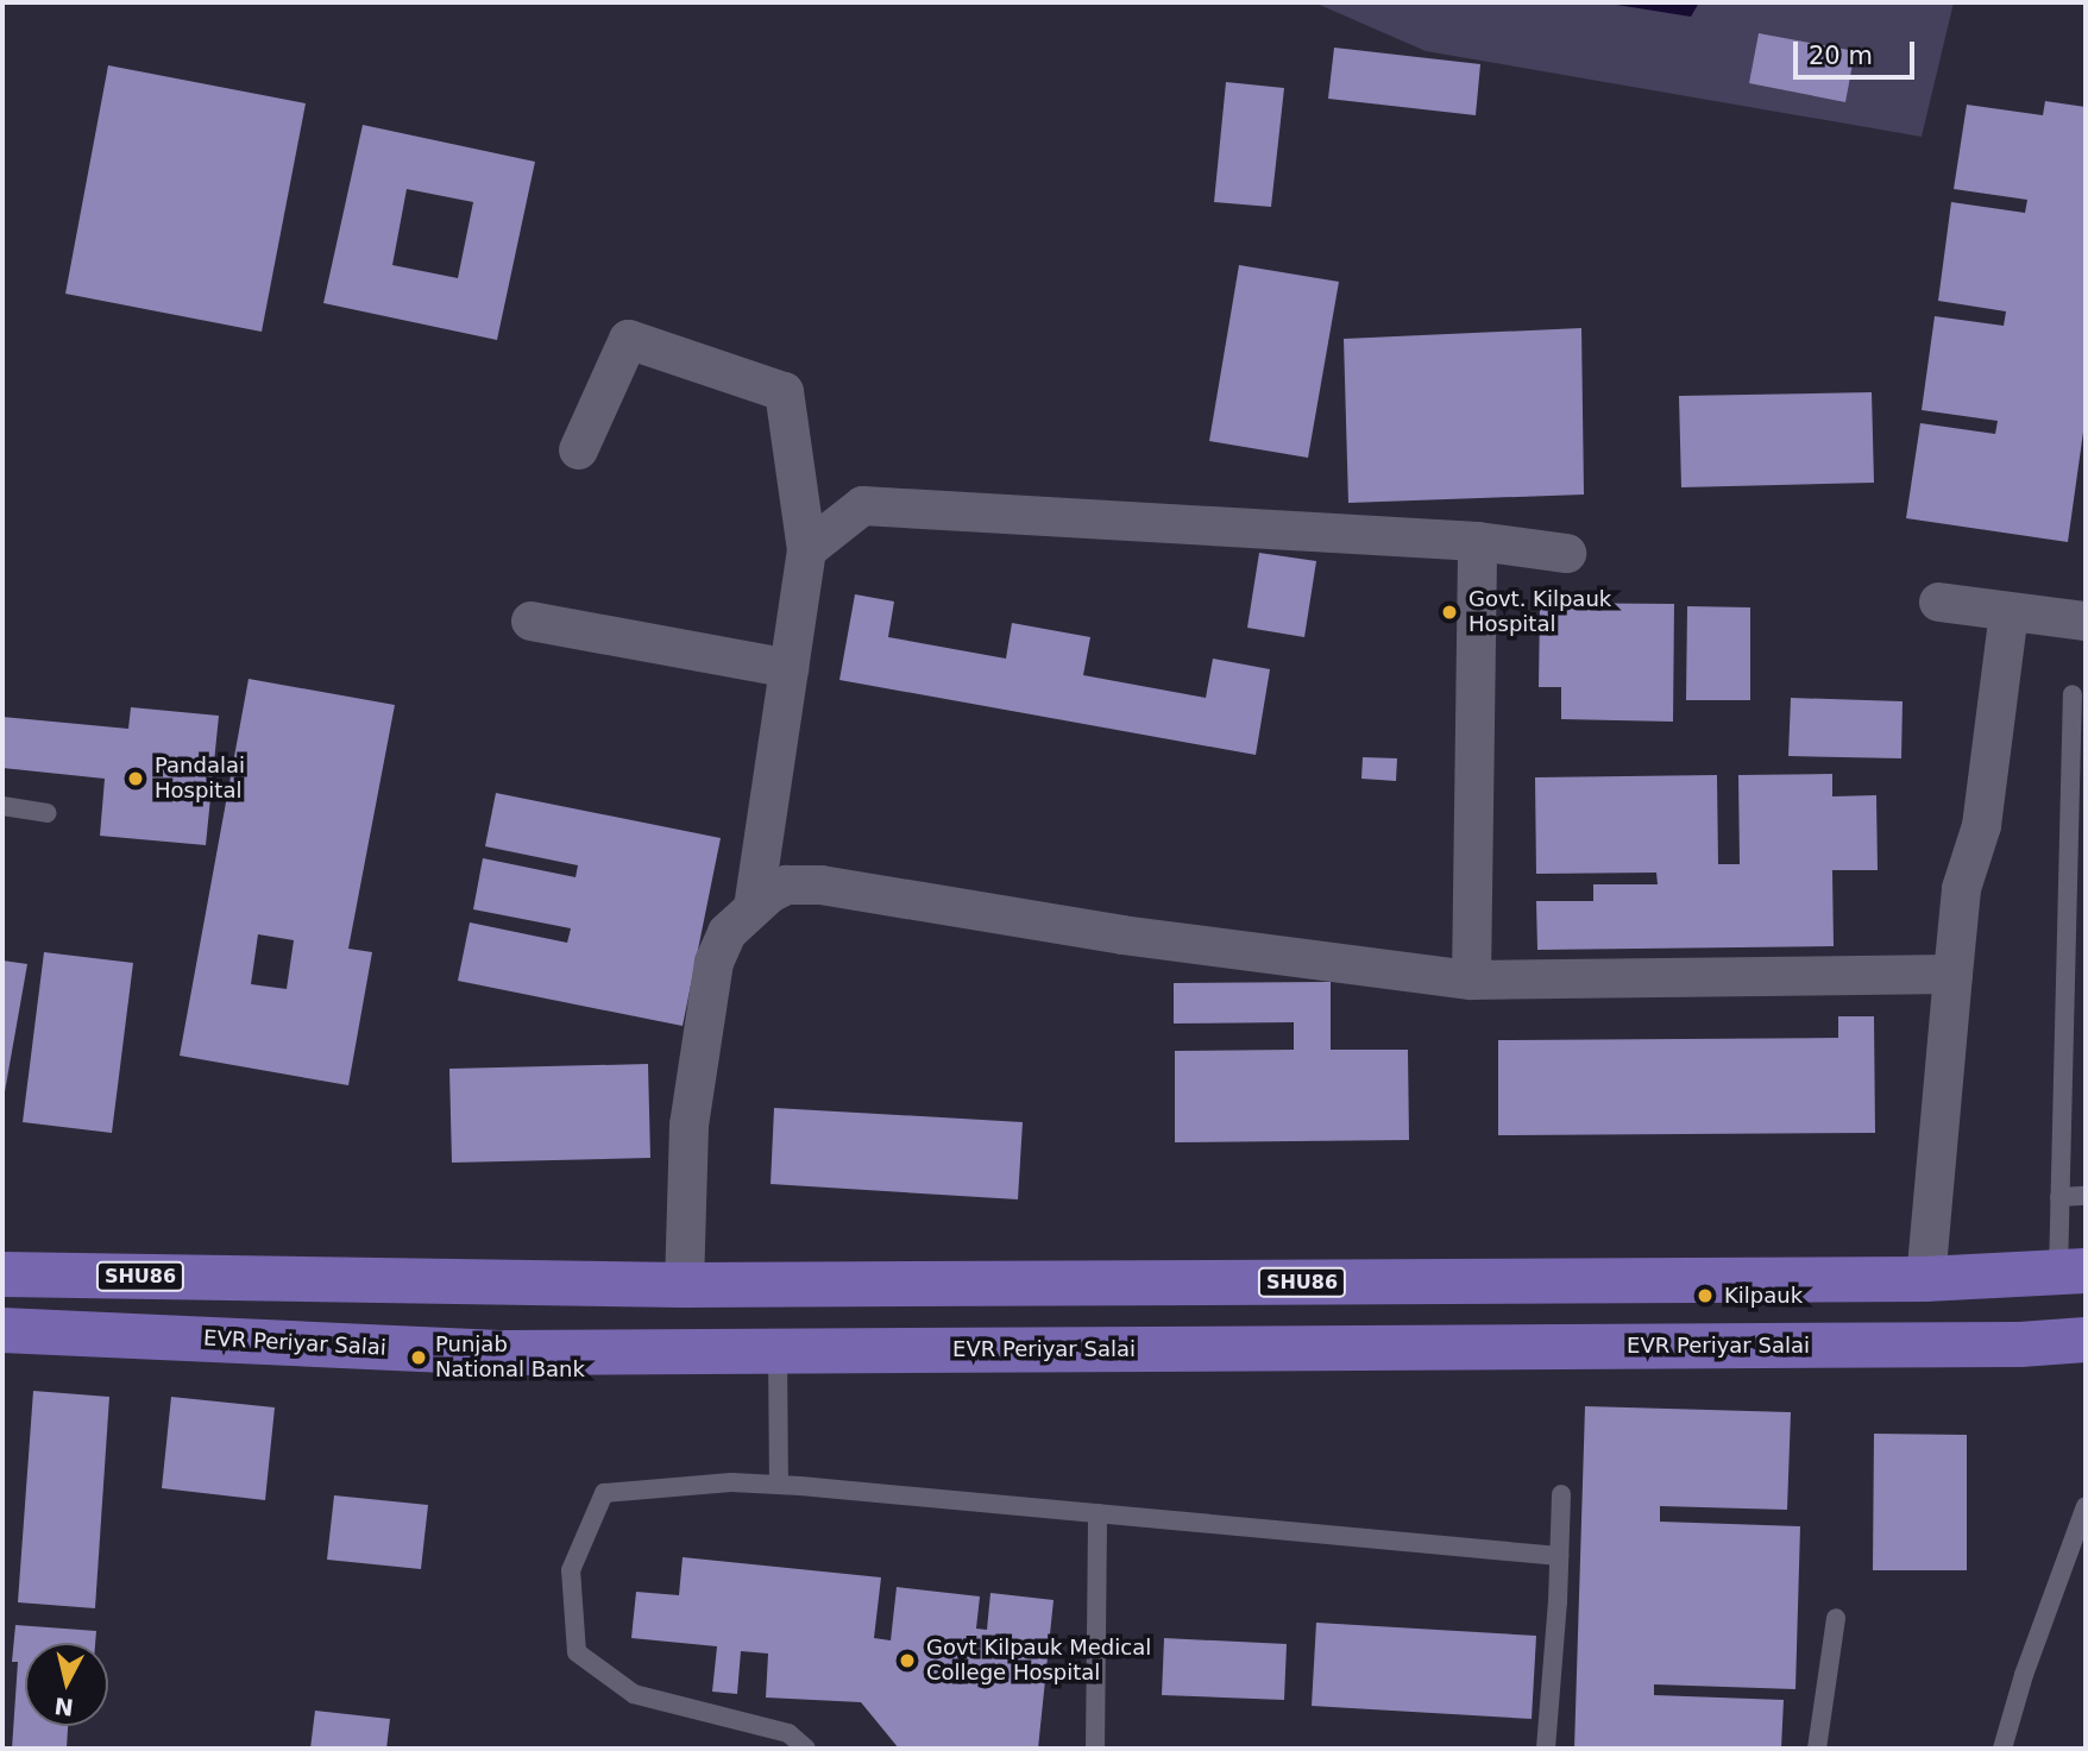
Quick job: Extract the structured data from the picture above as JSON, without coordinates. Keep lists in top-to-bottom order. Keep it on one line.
{"streets":{"main road":["SHU86","EVR Periyar Salai"]},"places":["Govt. Kilpauk Hospital","Pandalai Hospital","Kilpauk","Punjab National Bank","Govt Kilpauk Medical College Hospital"],"scale_bar":"20 m","north":"bottom"}
